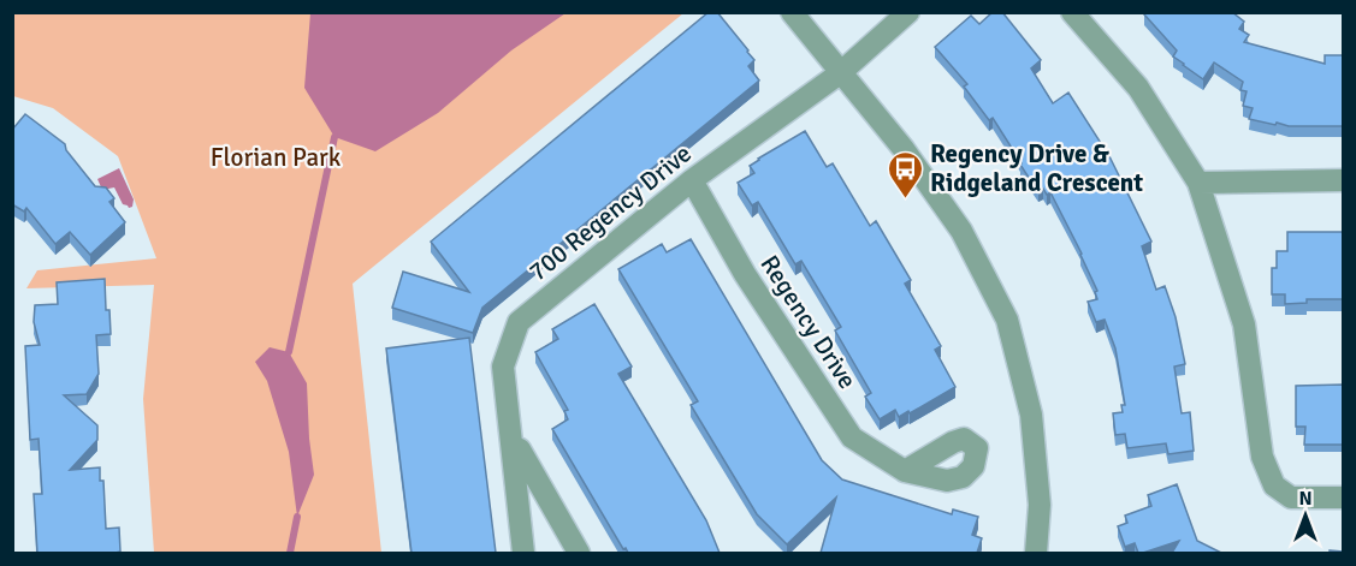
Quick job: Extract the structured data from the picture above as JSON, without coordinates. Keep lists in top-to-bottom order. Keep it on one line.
{"streets":{"street":["700 Regency Drive","Regency Drive"]},"crossings":[["700 Regency Drive","Regency Drive"]],"parks":["Florian Park"],"places":{"bus stop":["Regency Drive & Ridgeland Crescent"]},"north":"top"}
